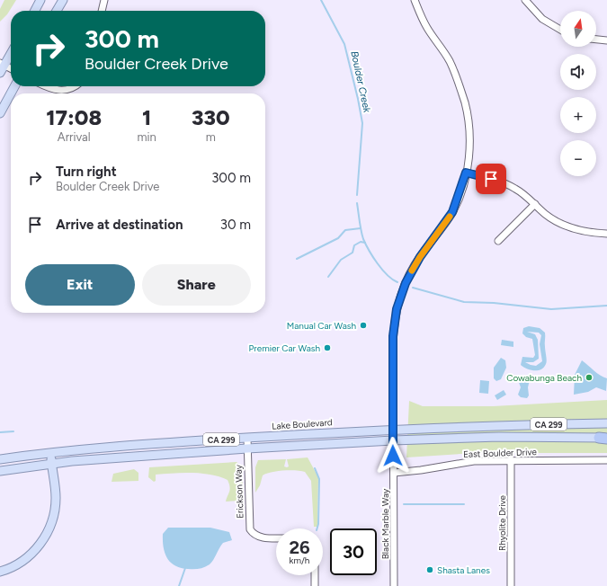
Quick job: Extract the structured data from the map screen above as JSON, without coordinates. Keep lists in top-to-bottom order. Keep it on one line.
{"streets":{"main road":["Lake Boulevard","CA 299"],"street":["East Boulder Drive","Erickson Way","Rhyolite Drive","Black Marble Way"]},"crossings":[["Lake Boulevard","Erickson Way"],["Lake Boulevard","Black Marble Way"],["CA 299","Erickson Way"],["CA 299","Black Marble Way"],["East Boulder Drive","Rhyolite Drive"],["East Boulder Drive","Black Marble Way"]],"water":["Boulder Creek"],"places":["Manual Car Wash","Premier Car Wash","Cowabunga Beach","Shasta Lanes"],"north":"top","page":{"map_buttons":["+","−"],"turn":["300 m","Boulder Creek Drive"],"eta":["17:08","Arrival","1","min","330","m"],"list":[{"name":"Turn right","note":"Boulder Creek Drive","value":"300 m"},{"name":"Arrive at destination","value":"30 m"}],"buttons":["Exit","Share"],"speed":"26 km/h","limit":"30"}}
